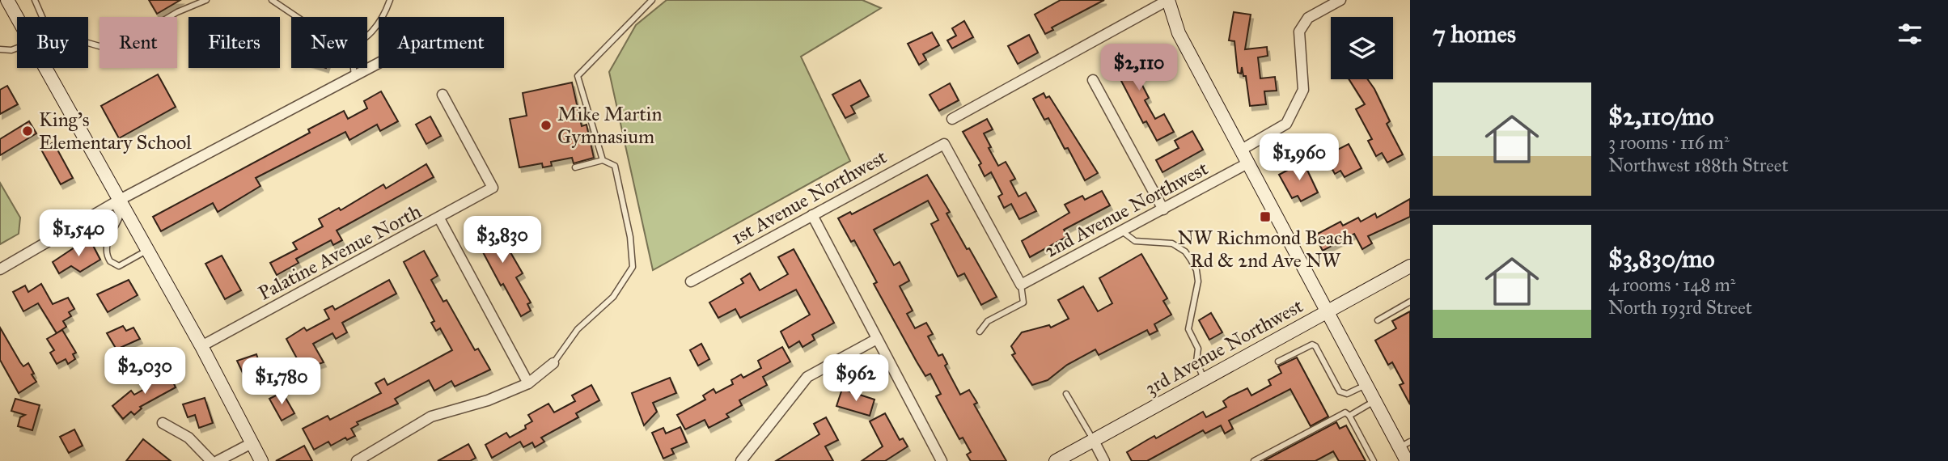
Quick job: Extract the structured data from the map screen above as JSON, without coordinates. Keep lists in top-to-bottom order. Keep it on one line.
{"streets":{"street":["1st Avenue Northwest","2nd Avenue Northwest","Palatine Avenue North","3rd Avenue Northwest"]},"crossings":[["1st Avenue Northwest","2nd Avenue Northwest"]],"places":{"other":["Mike Martin Gymnasium","King's Elementary School"],"transit":["NW Richmond Beach Rd & 2nd Ave NW"]},"page":{"heading":"7 homes","chip":["Buy","Rent","Filters","New","Apartment"],"price":["$2,110","$1,960","$1,540","$3,830","$2,030","$962","$1,780"],"list":[{"name":"$2,110/mo","note":"3 rooms · 116 m² · Northwest 188th Street"},{"name":"$3,830/mo","note":"4 rooms · 148 m² · North 193rd Street"}]}}
